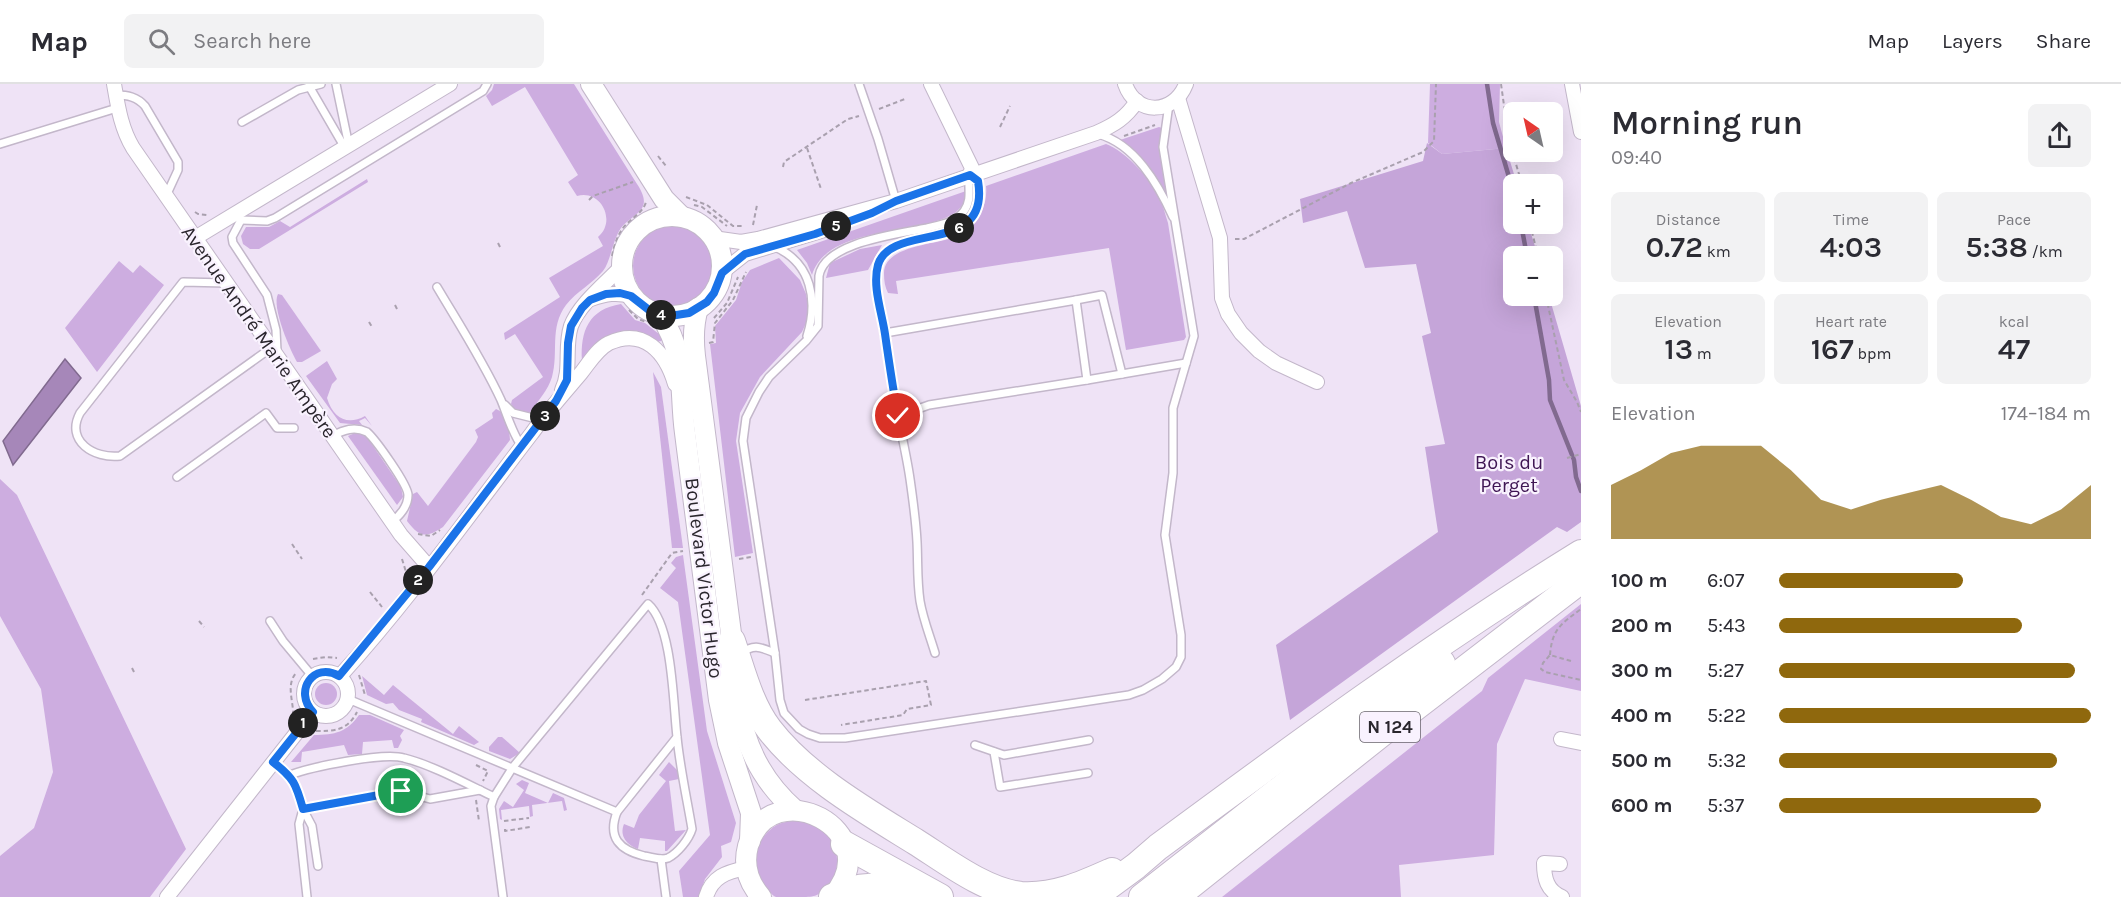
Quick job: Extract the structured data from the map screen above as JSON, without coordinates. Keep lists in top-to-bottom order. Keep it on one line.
{"streets":{"highway":["N 124"],"main road":["Boulevard Victor Hugo"],"street":["Avenue André Marie Ampère"]},"parks":["Bois du Perget"],"north":"top left","page":{"header":"Map","search":"Search here","nav":["Map","Layers","Share"],"heading":["Morning run","09:40"],"map_buttons":["+","−"],"stats":[["Distance","0.72 km"],["Time","4:03"],["Pace","5:38 /km"],["Elevation","13 m"],["Heart rate","167 bpm"],["kcal","47"]],"pins":["5","6","4","3","2","1"],"chart":["Elevation","174–184 m"],"list":[{"name":"100 m","note":"6:07"},{"name":"200 m","note":"5:43"},{"name":"300 m","note":"5:27"},{"name":"400 m","note":"5:22"},{"name":"500 m","note":"5:32"},{"name":"600 m","note":"5:37"}]}}
